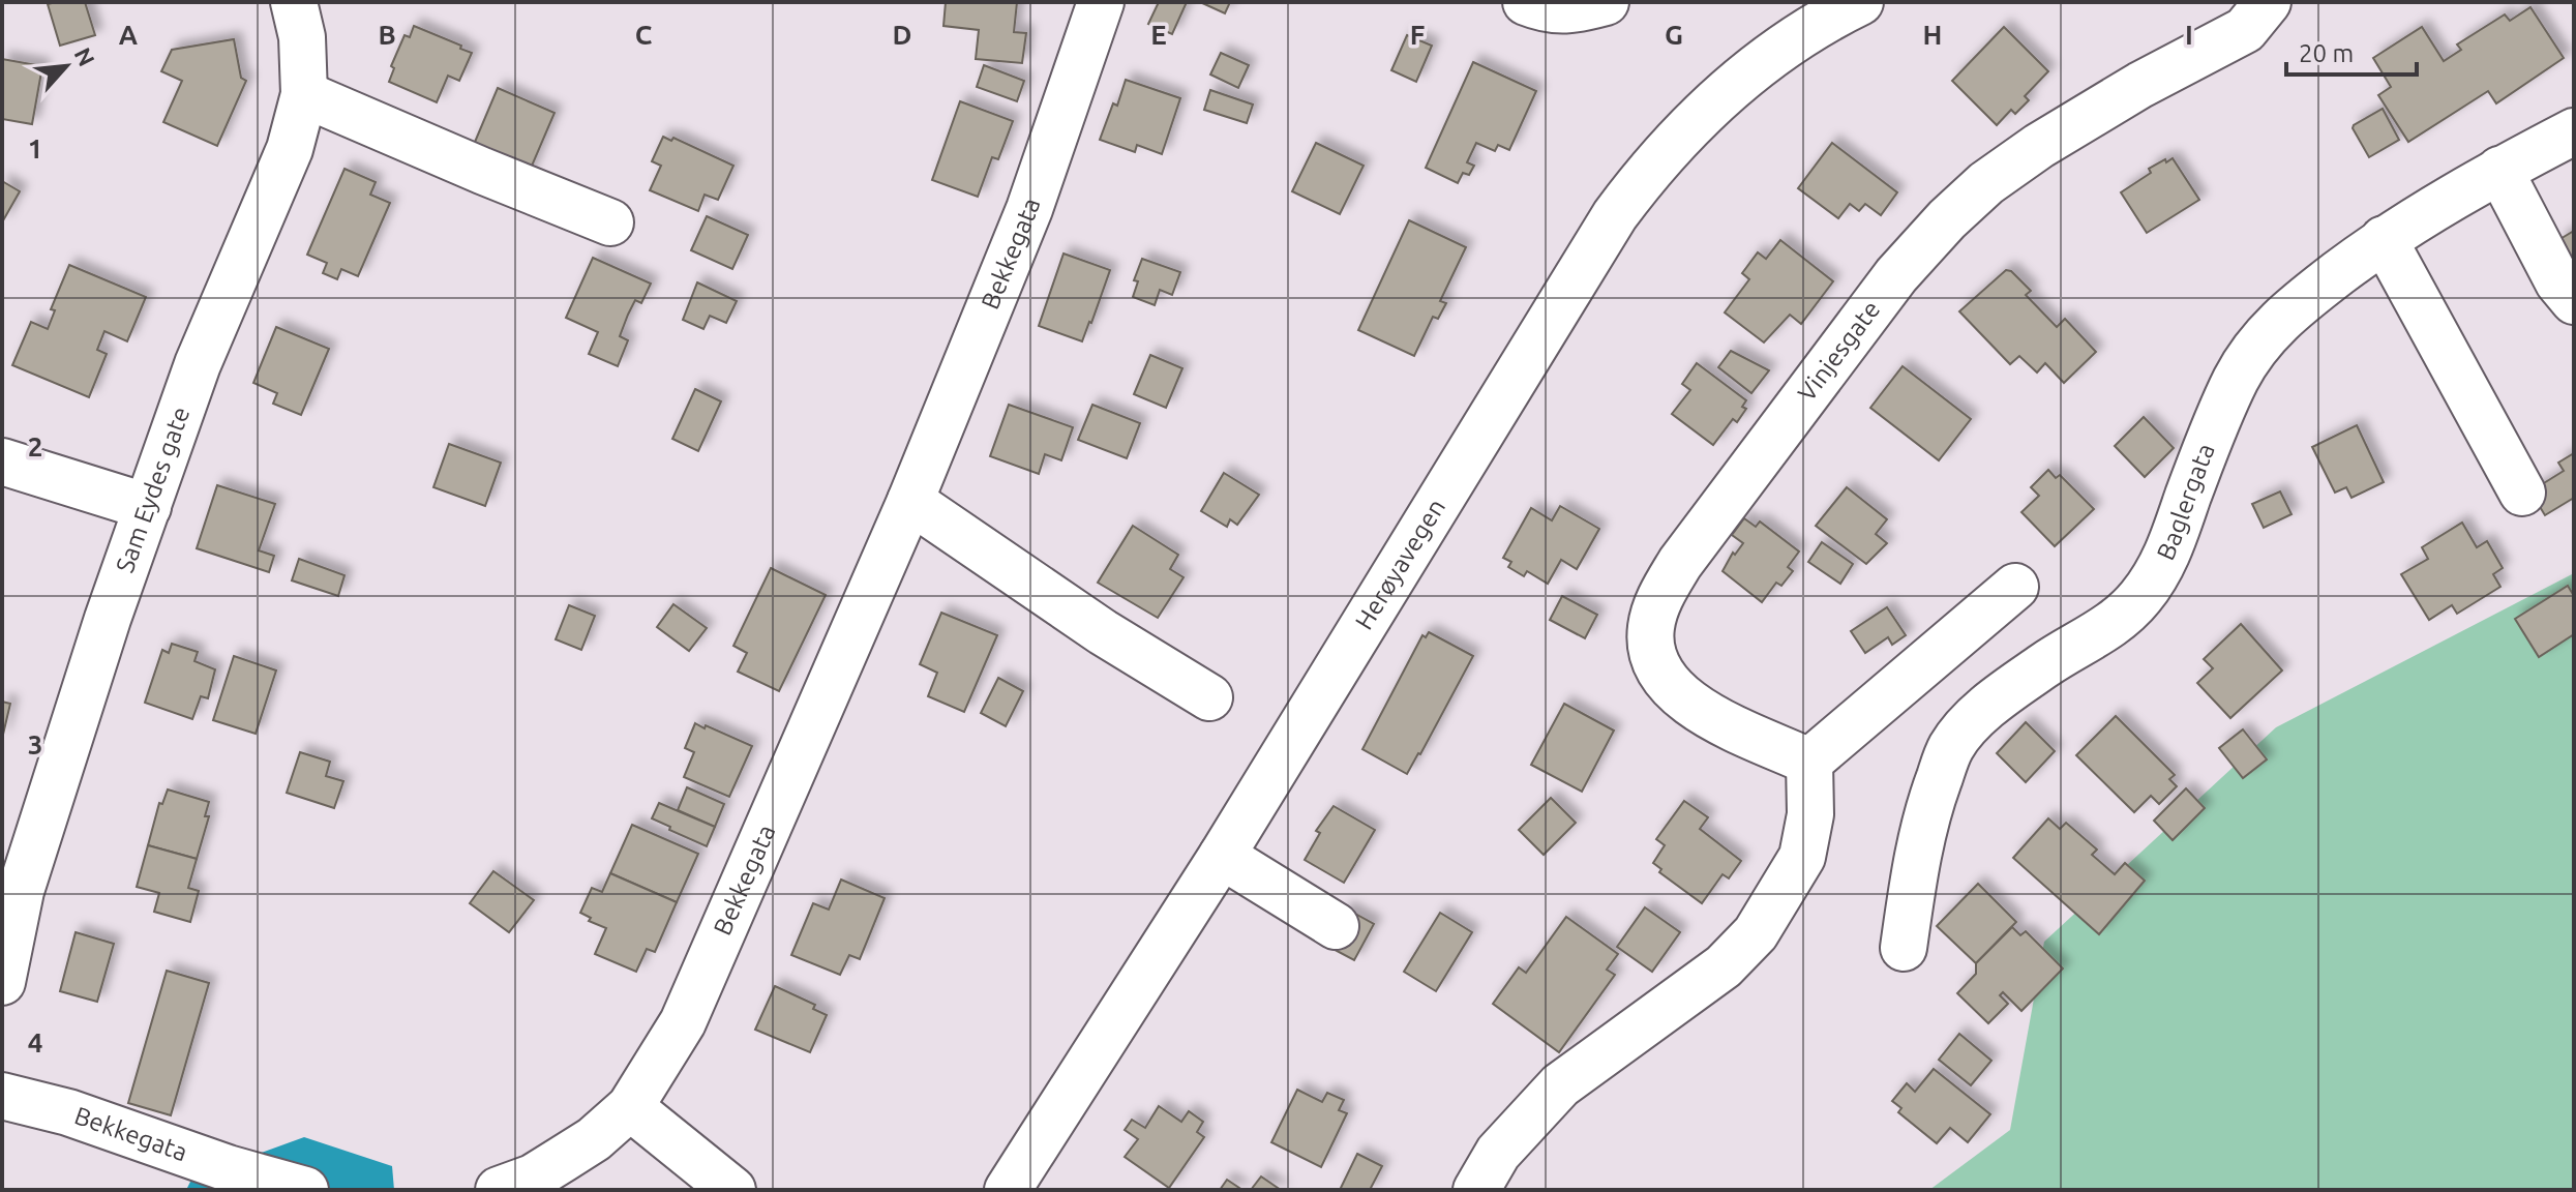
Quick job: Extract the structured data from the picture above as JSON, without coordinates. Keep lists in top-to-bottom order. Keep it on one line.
{"streets":{"main road":["Bekkegata","Vinjesgate","Sam Eydes gate","Baglergata","Herøyavegen"]},"scale_bar":"20 m","north":"top right","grid":{"columns":["A","B","C","D","E","F","G","H","I"],"rows":["1","2","3","4"]}}
